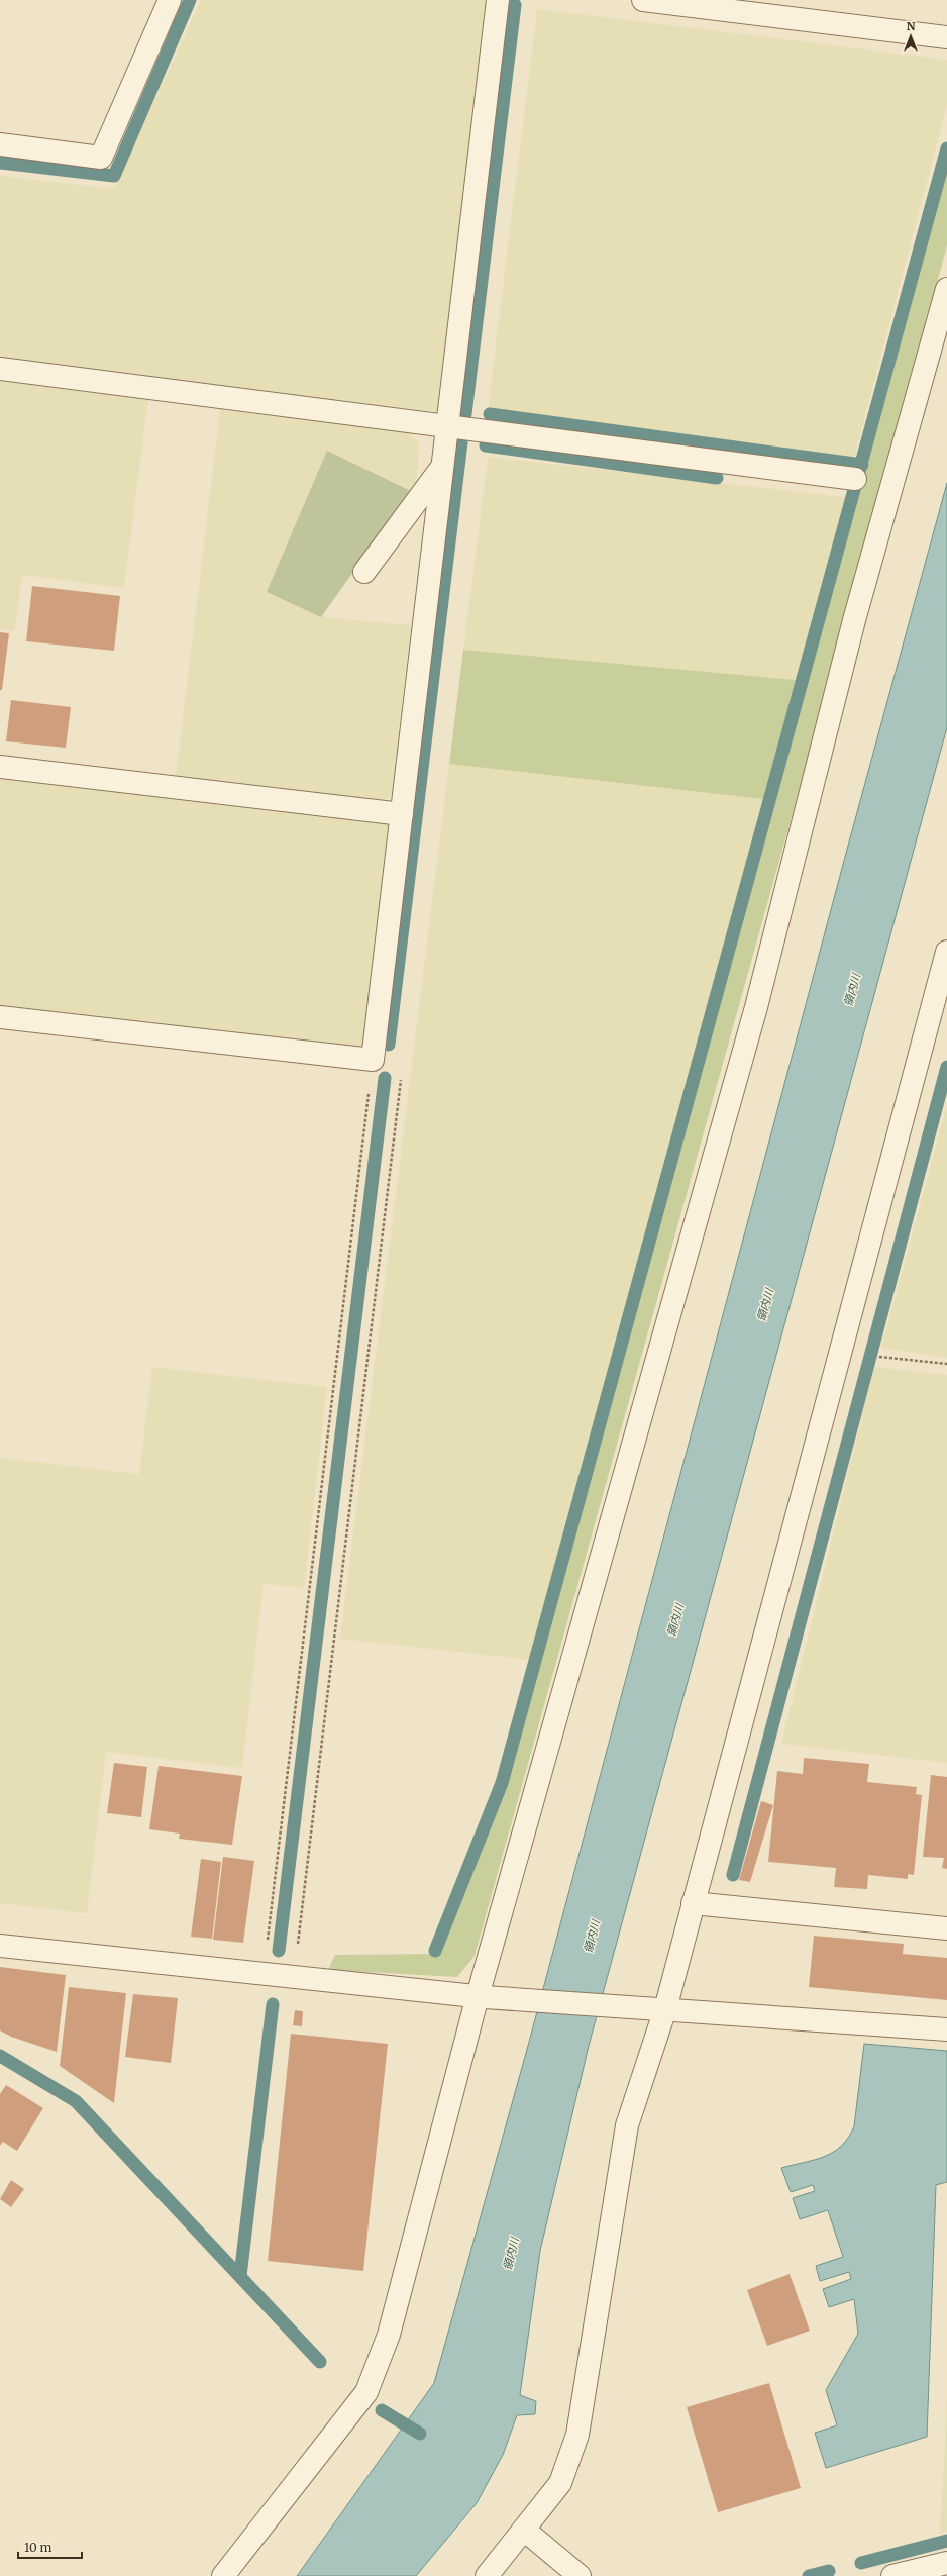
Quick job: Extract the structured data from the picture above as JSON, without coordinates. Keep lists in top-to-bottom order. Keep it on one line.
{"water":["領内川"],"scale_bar":"10 m","north":"top"}
